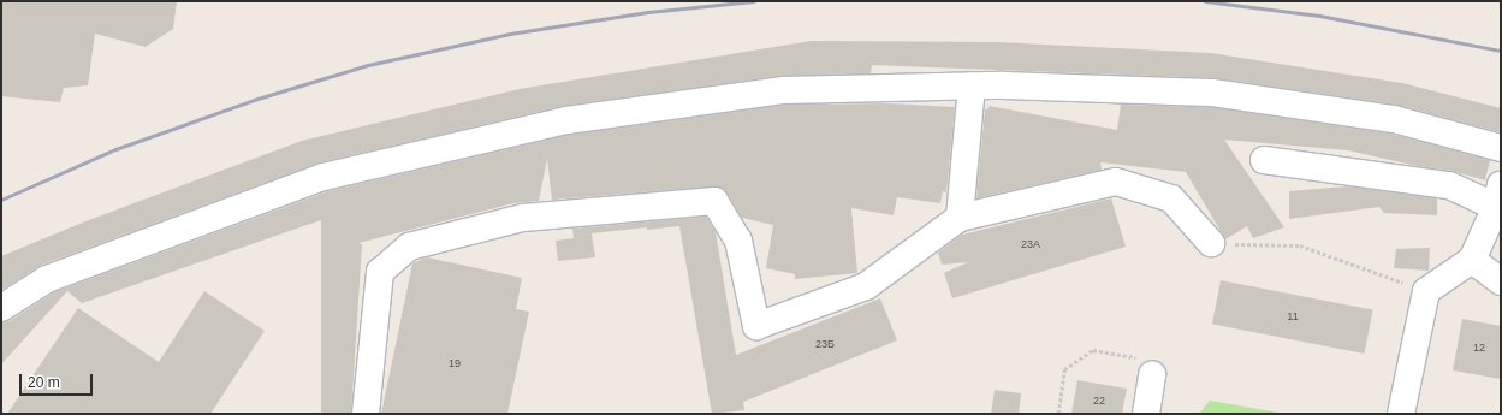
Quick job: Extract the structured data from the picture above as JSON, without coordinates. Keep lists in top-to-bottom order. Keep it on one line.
{"house_numbers":["23А","11","23Б","12","19","22"],"scale_bar":"20 m"}
